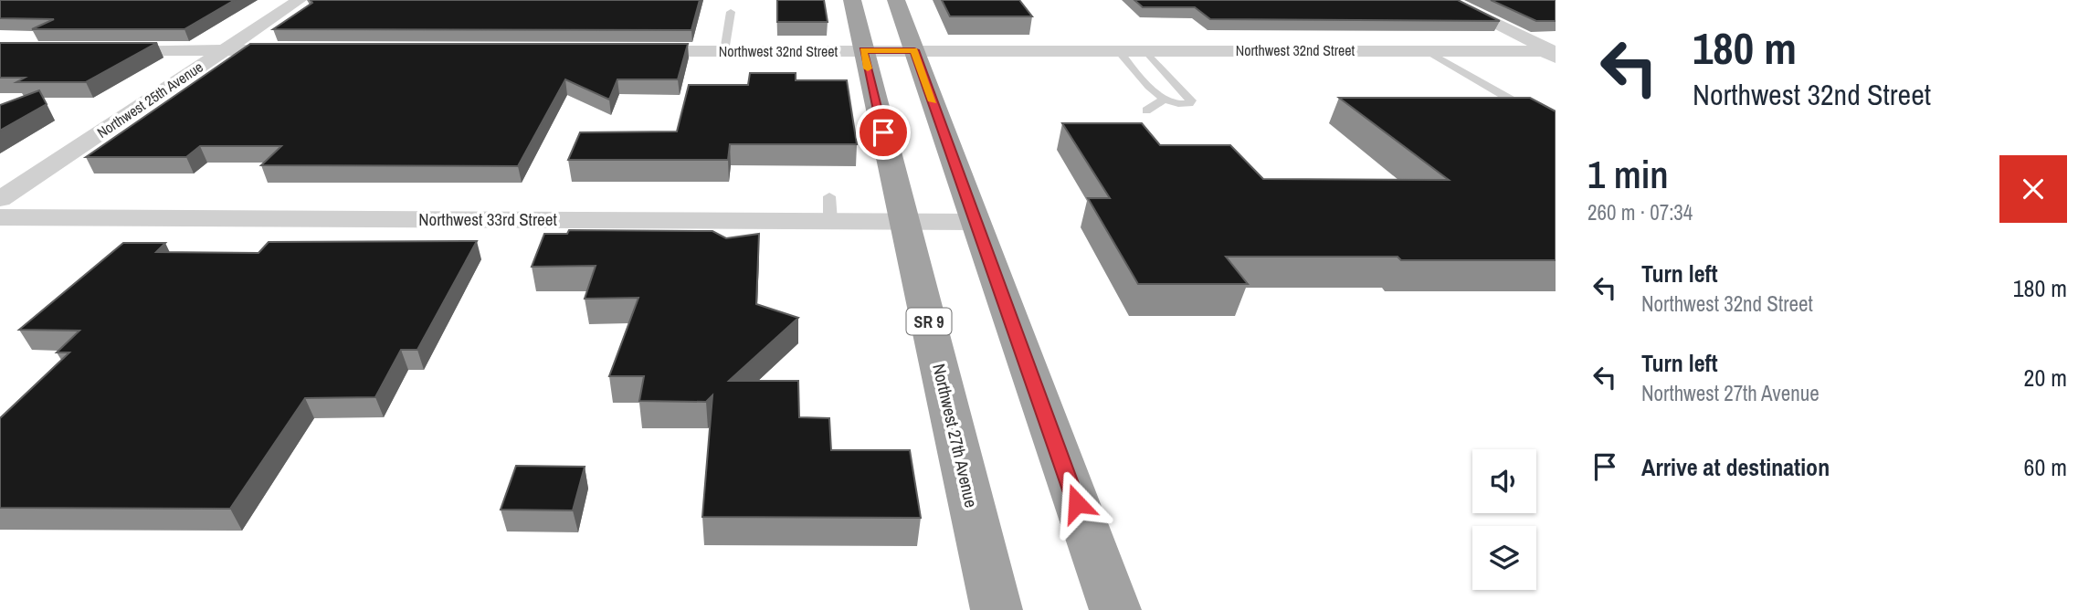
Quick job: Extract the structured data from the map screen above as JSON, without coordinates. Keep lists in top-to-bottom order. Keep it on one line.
{"streets":{"highway":["SR 9","Northwest 27th Avenue"],"street":["Northwest 32nd Street","Northwest 25th Avenue","Northwest 33rd Street"]},"crossings":[["Northwest 32nd Street","Northwest 27th Avenue"],["Northwest 33rd Street","Northwest 27th Avenue"]],"page":{"turn":["180 m","Northwest 32nd Street"],"heading":["1 min","260 m · 07:34"],"list":[{"name":"Turn left","note":"Northwest 32nd Street","value":"180 m"},{"name":"Turn left","note":"Northwest 27th Avenue","value":"20 m"},{"name":"Arrive at destination","value":"60 m"}]}}
